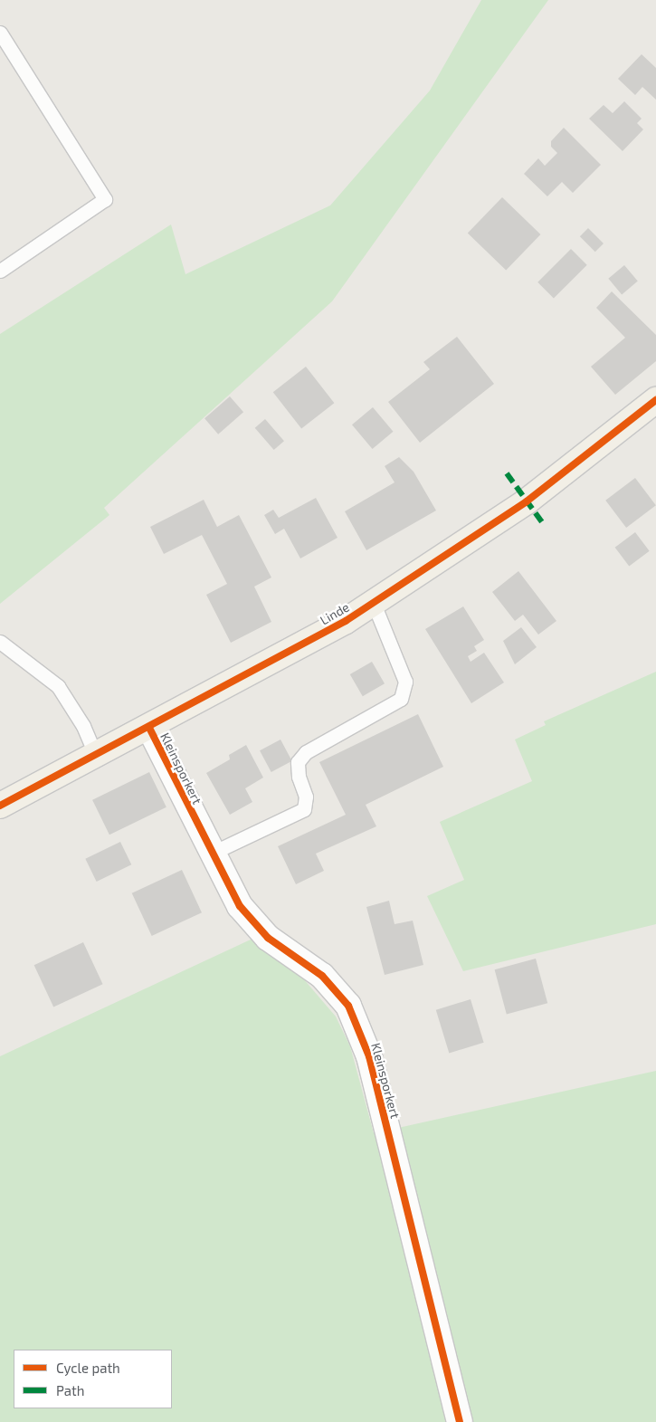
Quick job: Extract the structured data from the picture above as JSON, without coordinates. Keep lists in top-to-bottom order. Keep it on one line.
{"streets":{"main road":["Linde"],"street":["Kleinsporkert"]},"crossings":[["Linde","Kleinsporkert"]],"legend":["Cycle path","Path"]}
